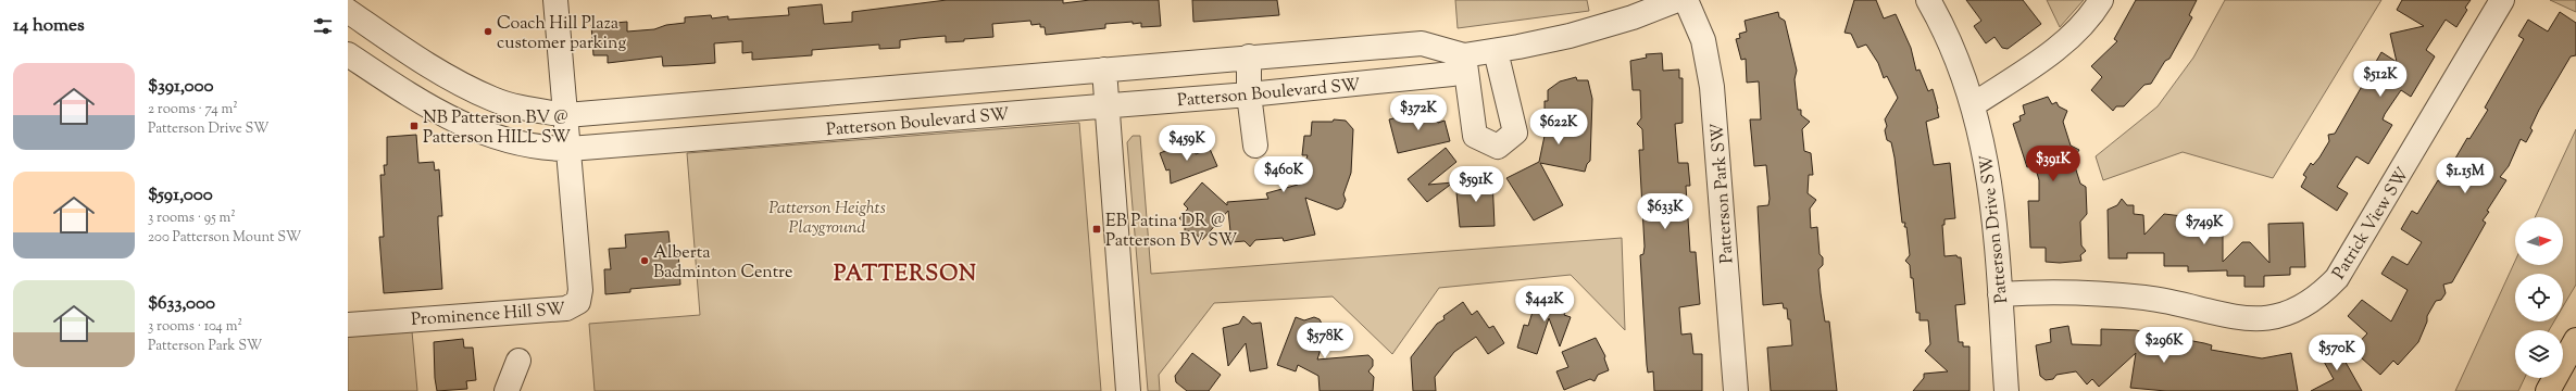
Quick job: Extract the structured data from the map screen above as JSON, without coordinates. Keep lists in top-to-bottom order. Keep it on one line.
{"streets":{"street":["Patterson Boulevard SW","Patterson Park SW","Patrick View SW","Patterson Drive SW","Prominence Hill SW"]},"crossings":[["Patterson Boulevard SW","Prominence Hill SW"],["Patrick View SW","Patterson Drive SW"]],"districts":["PATTERSON"],"parks":["Patterson Heights Playground"],"places":{"other":["Coach Hill Plaza customer parking","Alberta Badminton Centre"],"transit":["NB Patterson BV @ Patterson HILL SW","EB Patina DR @ Patterson BV SW"]},"north":"right","page":{"heading":"14 homes","list":[{"name":"$391,000","note":"2 rooms · 74 m² · Patterson Drive SW"},{"name":"$591,000","note":"3 rooms · 95 m² · 200 Patterson Mount SW"},{"name":"$633,000","note":"3 rooms · 104 m² · Patterson Park SW"}],"price":["$512K","$372K","$622K","$459K","$391K","$460K","$1.15M","$591K","$633K","$749K","$442K","$578K","$296K","$570K"]}}
